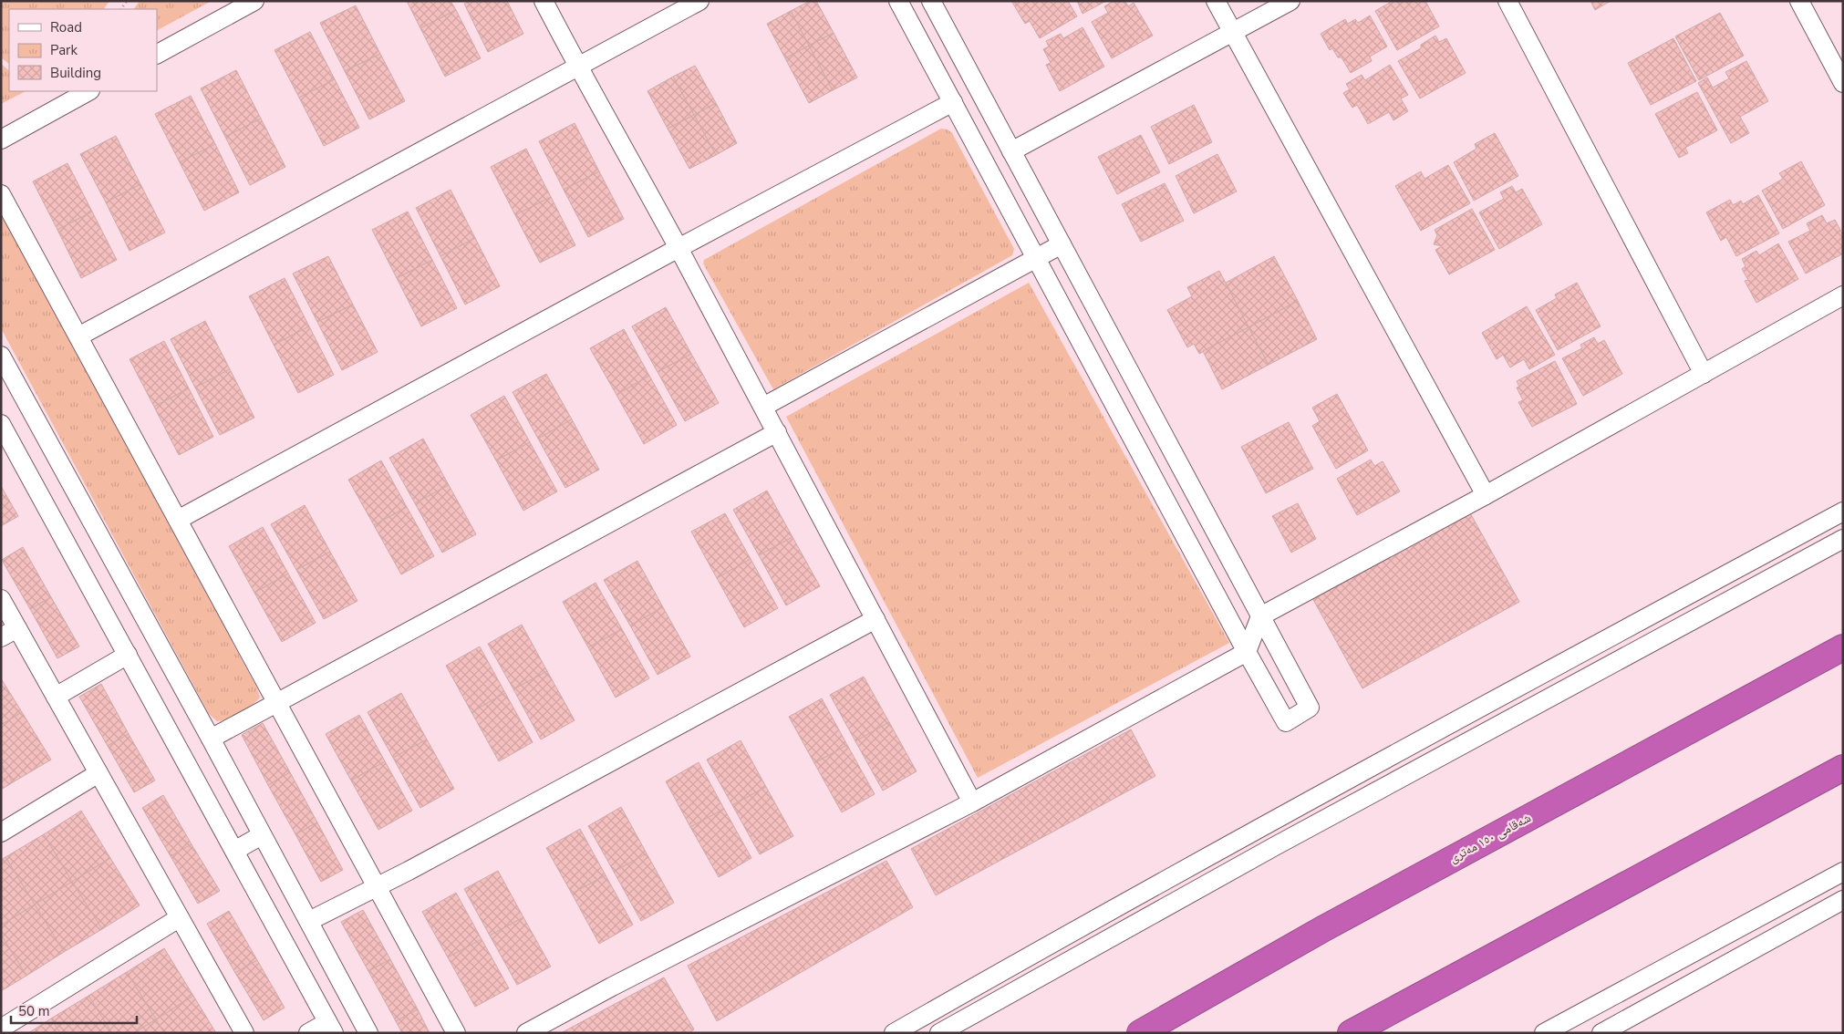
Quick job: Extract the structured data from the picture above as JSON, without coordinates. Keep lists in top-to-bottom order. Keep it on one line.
{"streets":{"highway":["شەقامی ١٥٠ مەتری"]},"legend":["Road","Park","Building"],"scale_bar":"50 m"}
